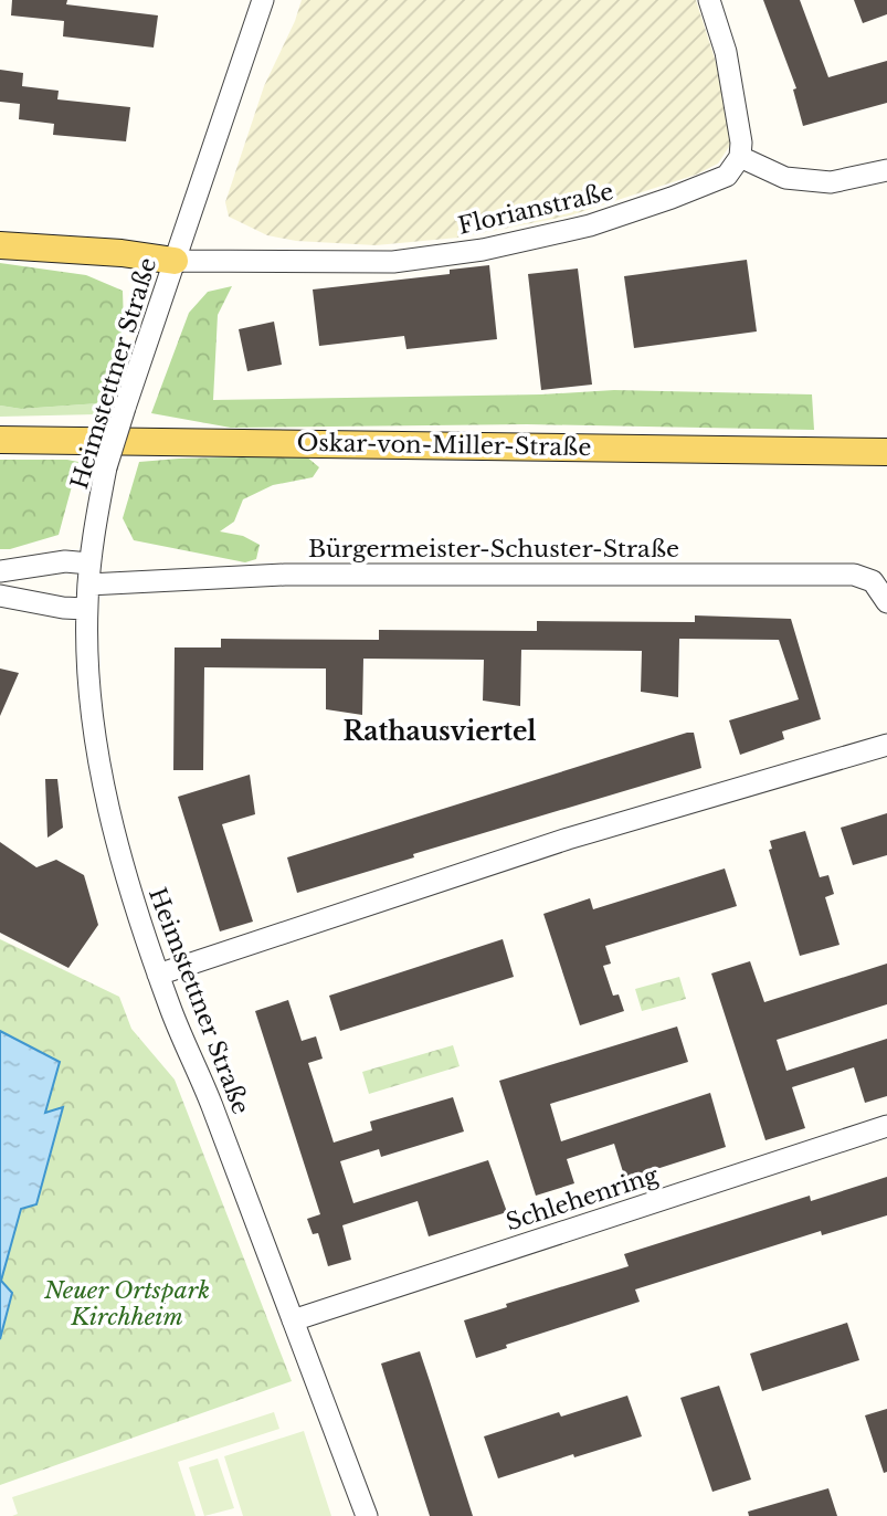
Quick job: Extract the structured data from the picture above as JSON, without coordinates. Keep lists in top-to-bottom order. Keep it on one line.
{"streets":{"main road":["Oskar-von-Miller-Straße"],"street":["Florianstraße","Heimstettner Straße","Bürgermeister-Schuster-Straße","Schlehenring"]},"crossings":[["Florianstraße","Heimstettner Straße"],["Heimstettner Straße","Bürgermeister-Schuster-Straße"],["Heimstettner Straße","Schlehenring"]],"districts":["Rathausviertel"],"parks":["Neuer Ortspark Kirchheim"]}
